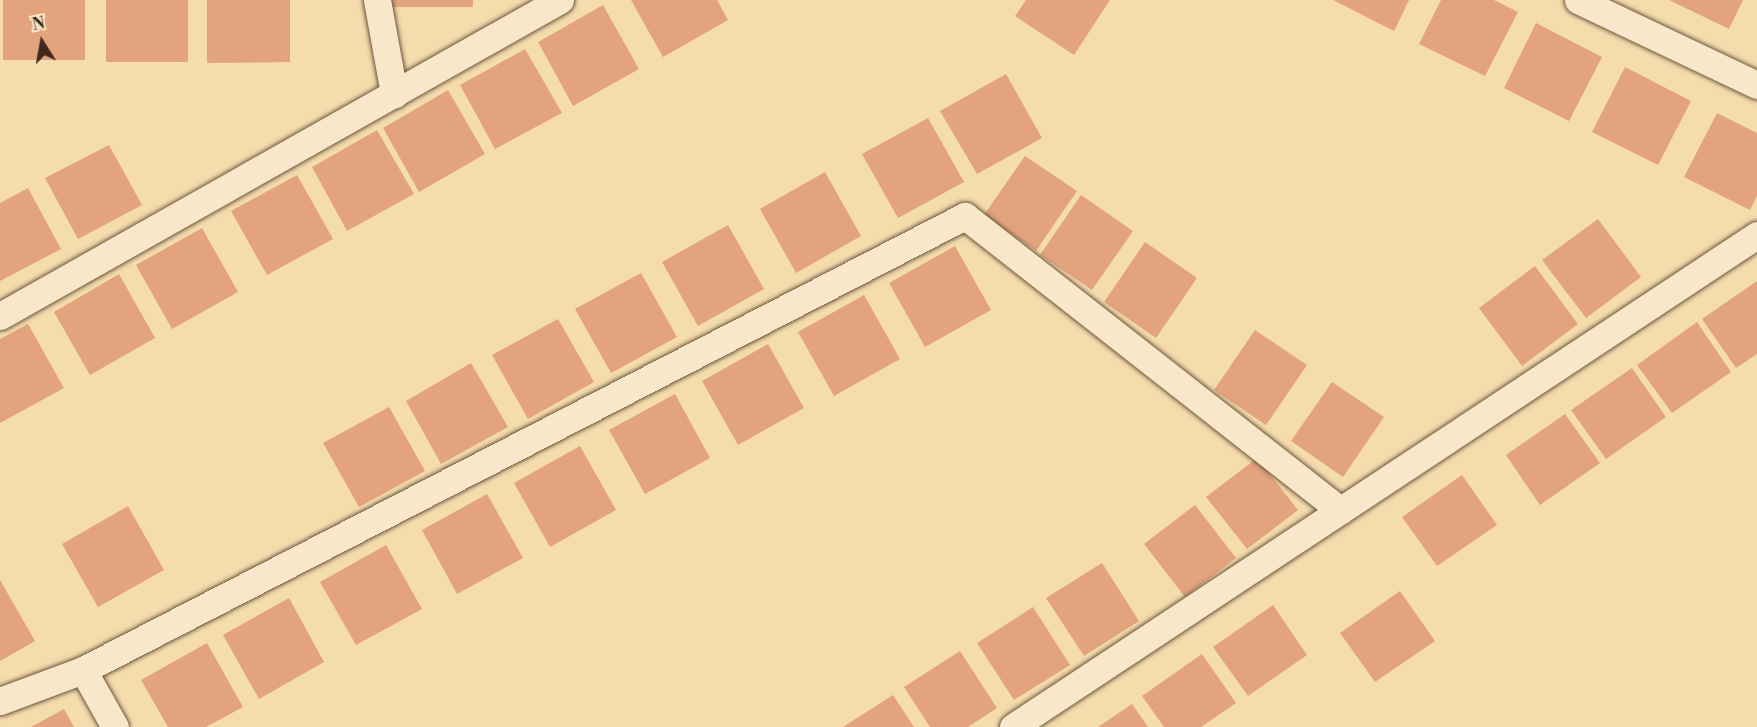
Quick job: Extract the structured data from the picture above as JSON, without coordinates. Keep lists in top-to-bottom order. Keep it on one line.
{"north":"top"}
